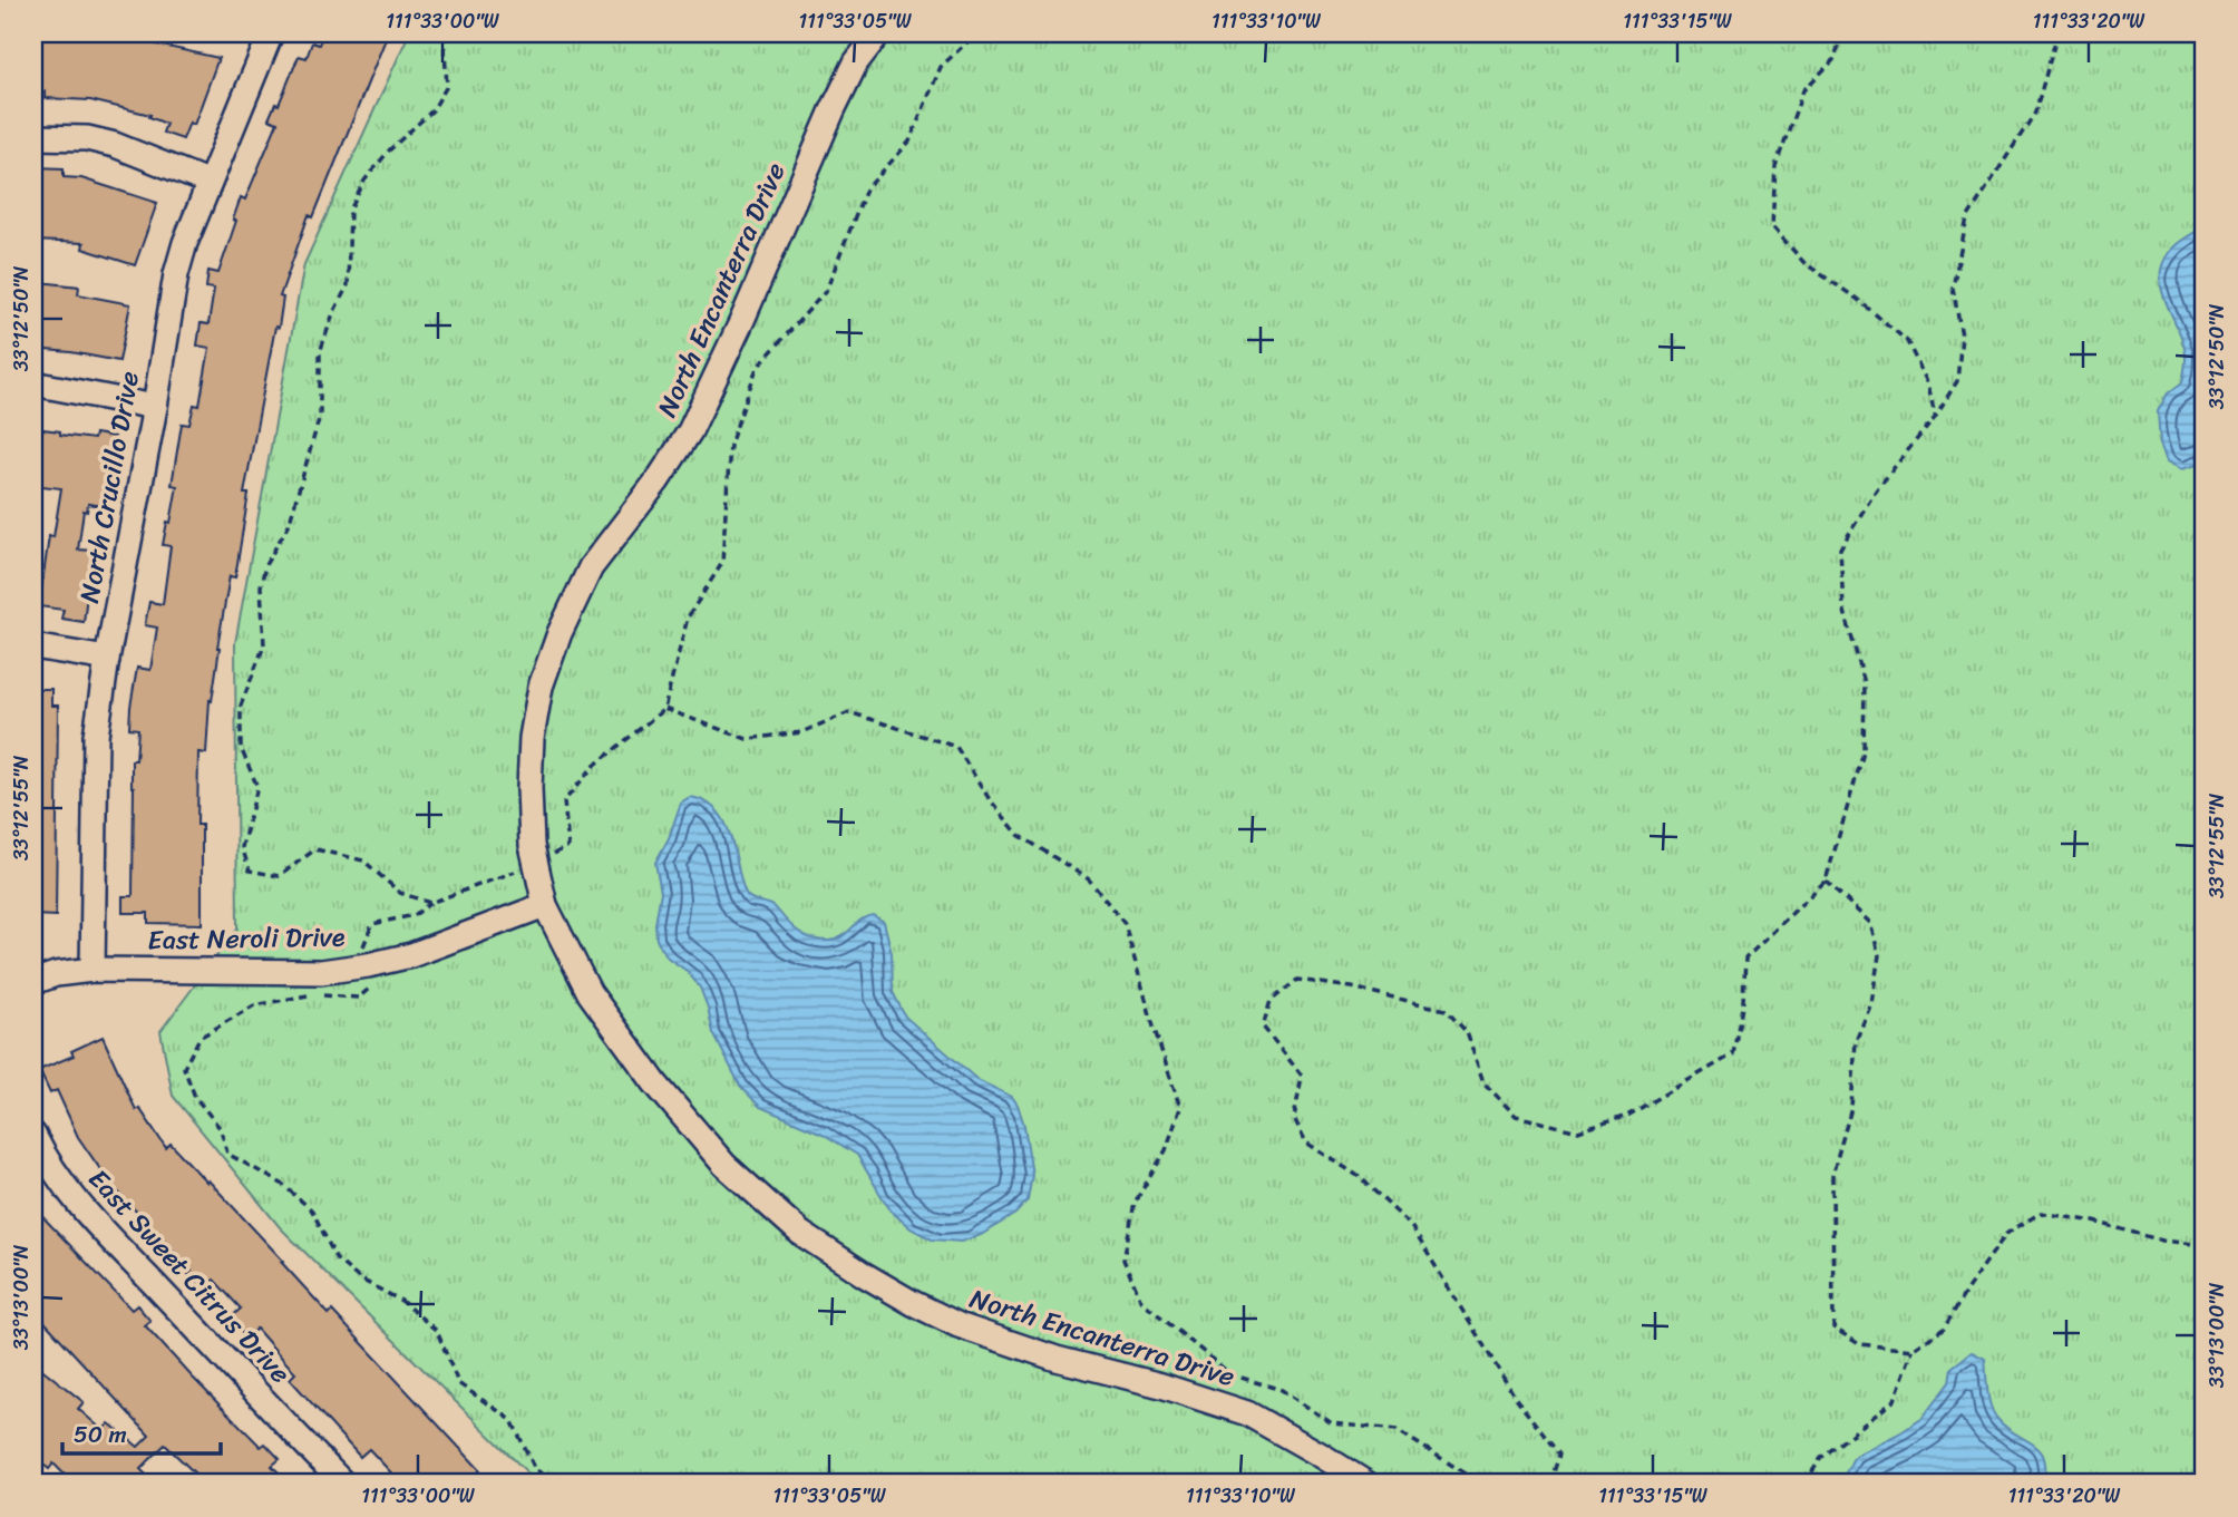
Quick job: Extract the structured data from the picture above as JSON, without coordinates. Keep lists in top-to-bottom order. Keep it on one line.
{"streets":{"street":["North Encanterra Drive","North Crucillo Drive","East Neroli Drive","East Sweet Citrus Drive"]},"crossings":[["North Encanterra Drive","East Neroli Drive"],["North Crucillo Drive","East Neroli Drive"]],"scale_bar":"50 m","coordinates":["111°33'00\"W","111°33'05\"W","111°33'10\"W","111°33'15\"W","111°33'20\"W","33°12'50\"N","33°12'55\"N","33°13'00\"N"]}
